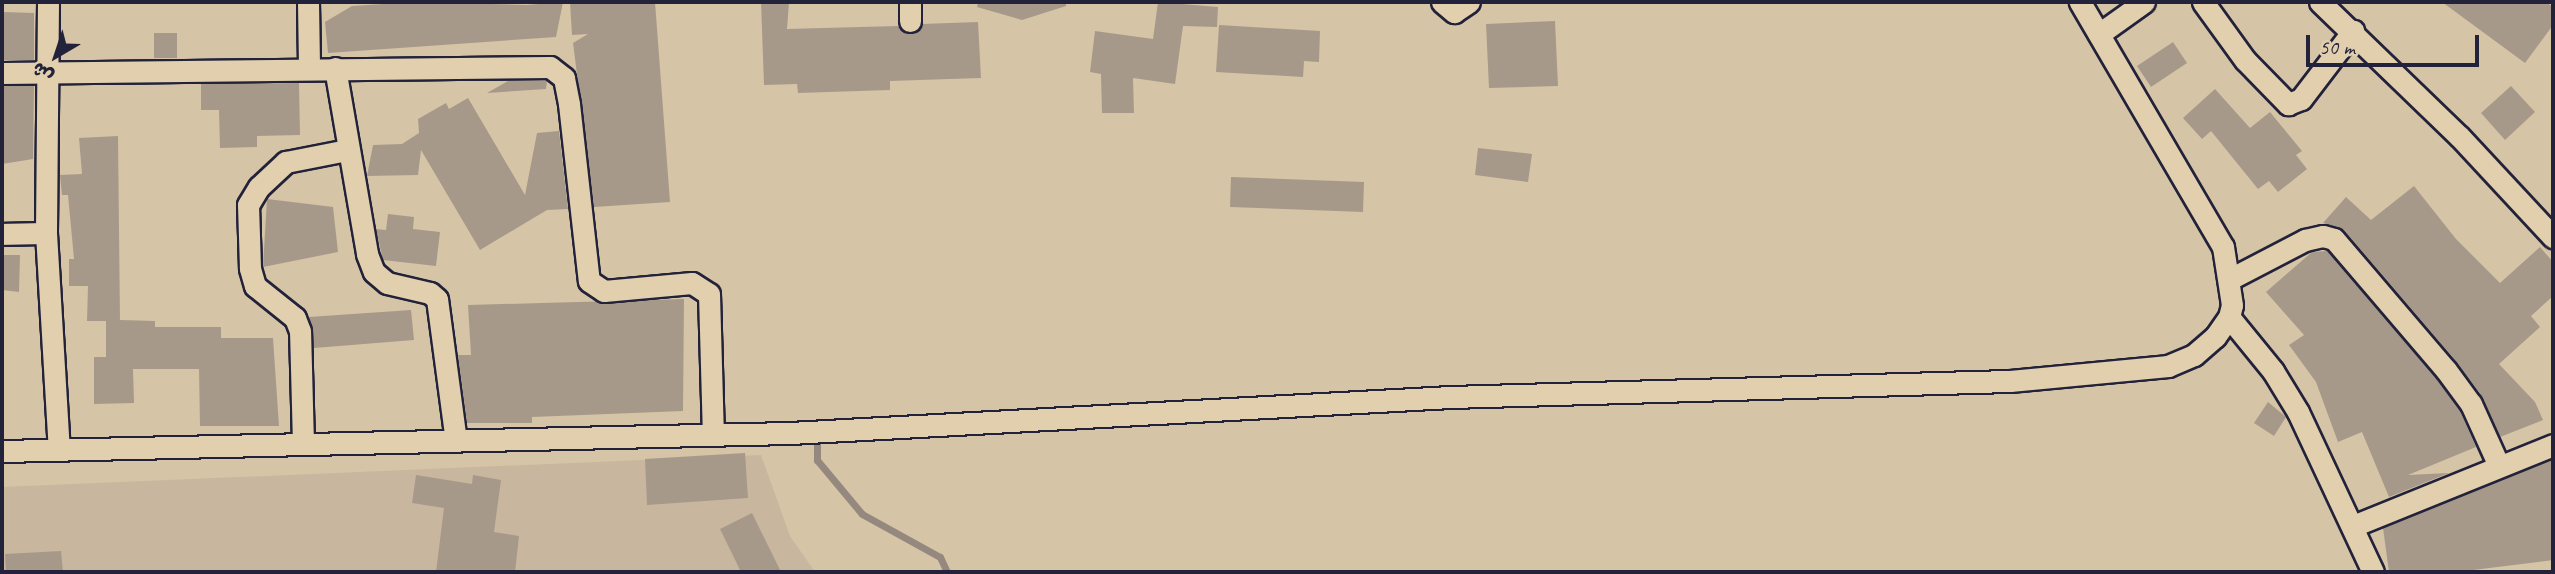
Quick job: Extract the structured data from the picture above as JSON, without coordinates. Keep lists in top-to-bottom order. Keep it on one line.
{"scale_bar":"50 m","north":"bottom left"}
